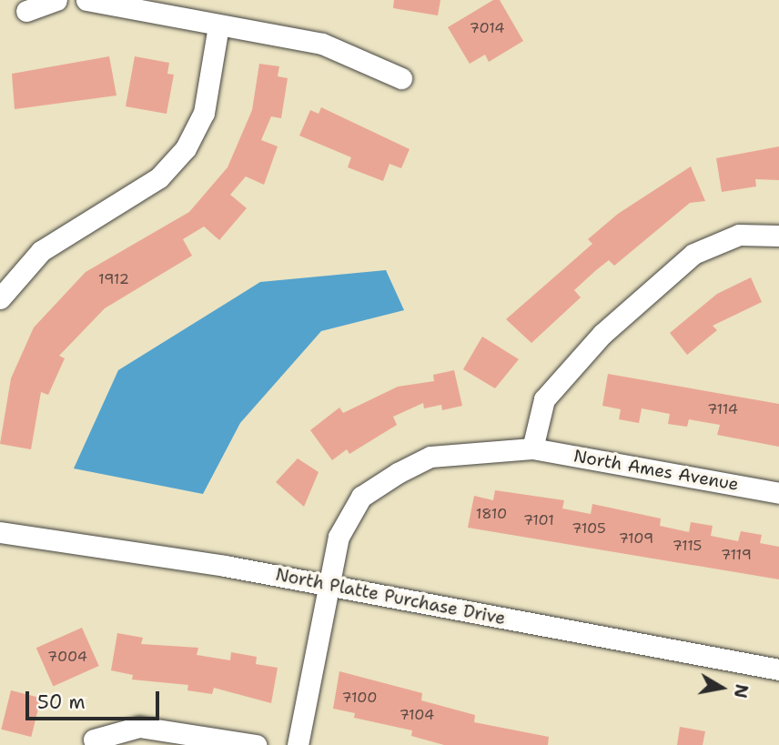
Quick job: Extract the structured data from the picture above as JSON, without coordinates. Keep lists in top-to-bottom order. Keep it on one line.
{"streets":{"street":["North Ames Avenue","North Platte Purchase Drive"]},"crossings":[["North Ames Avenue","North Platte Purchase Drive"]],"house_numbers":["7014","1912","7114","1810","7101","7105","7109","7115","7119","7004","7100","7104"],"scale_bar":"50 m","north":"right"}
